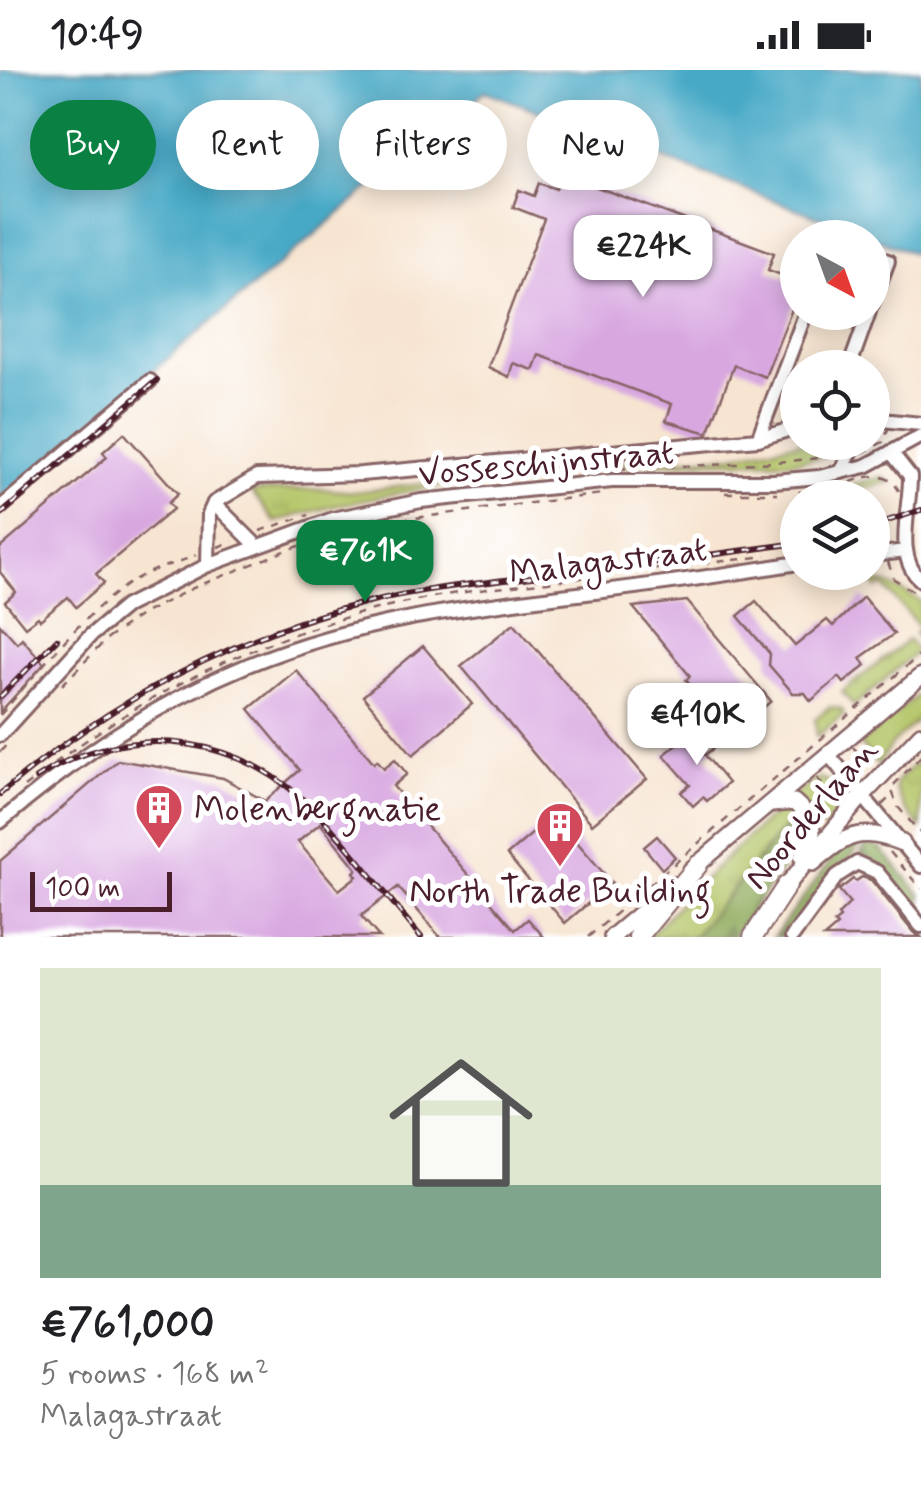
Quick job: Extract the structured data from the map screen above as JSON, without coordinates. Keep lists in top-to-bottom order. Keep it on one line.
{"streets":{"highway":["Noorderlaan"],"street":["Vosseschijnstraat","Malagastraat"]},"places":{"building":["Molenbergnatie","North Trade Building"]},"scale_bar":"100 m","north":"bottom right","page":{"status":"10:49","chip":["Buy","Rent","Filters","New"],"price":["€224K","€761K","€410K"],"scale":"100 m","list":[{"name":"€761,000","note":"5 rooms · 168 m² · Malagastraat"}]}}
